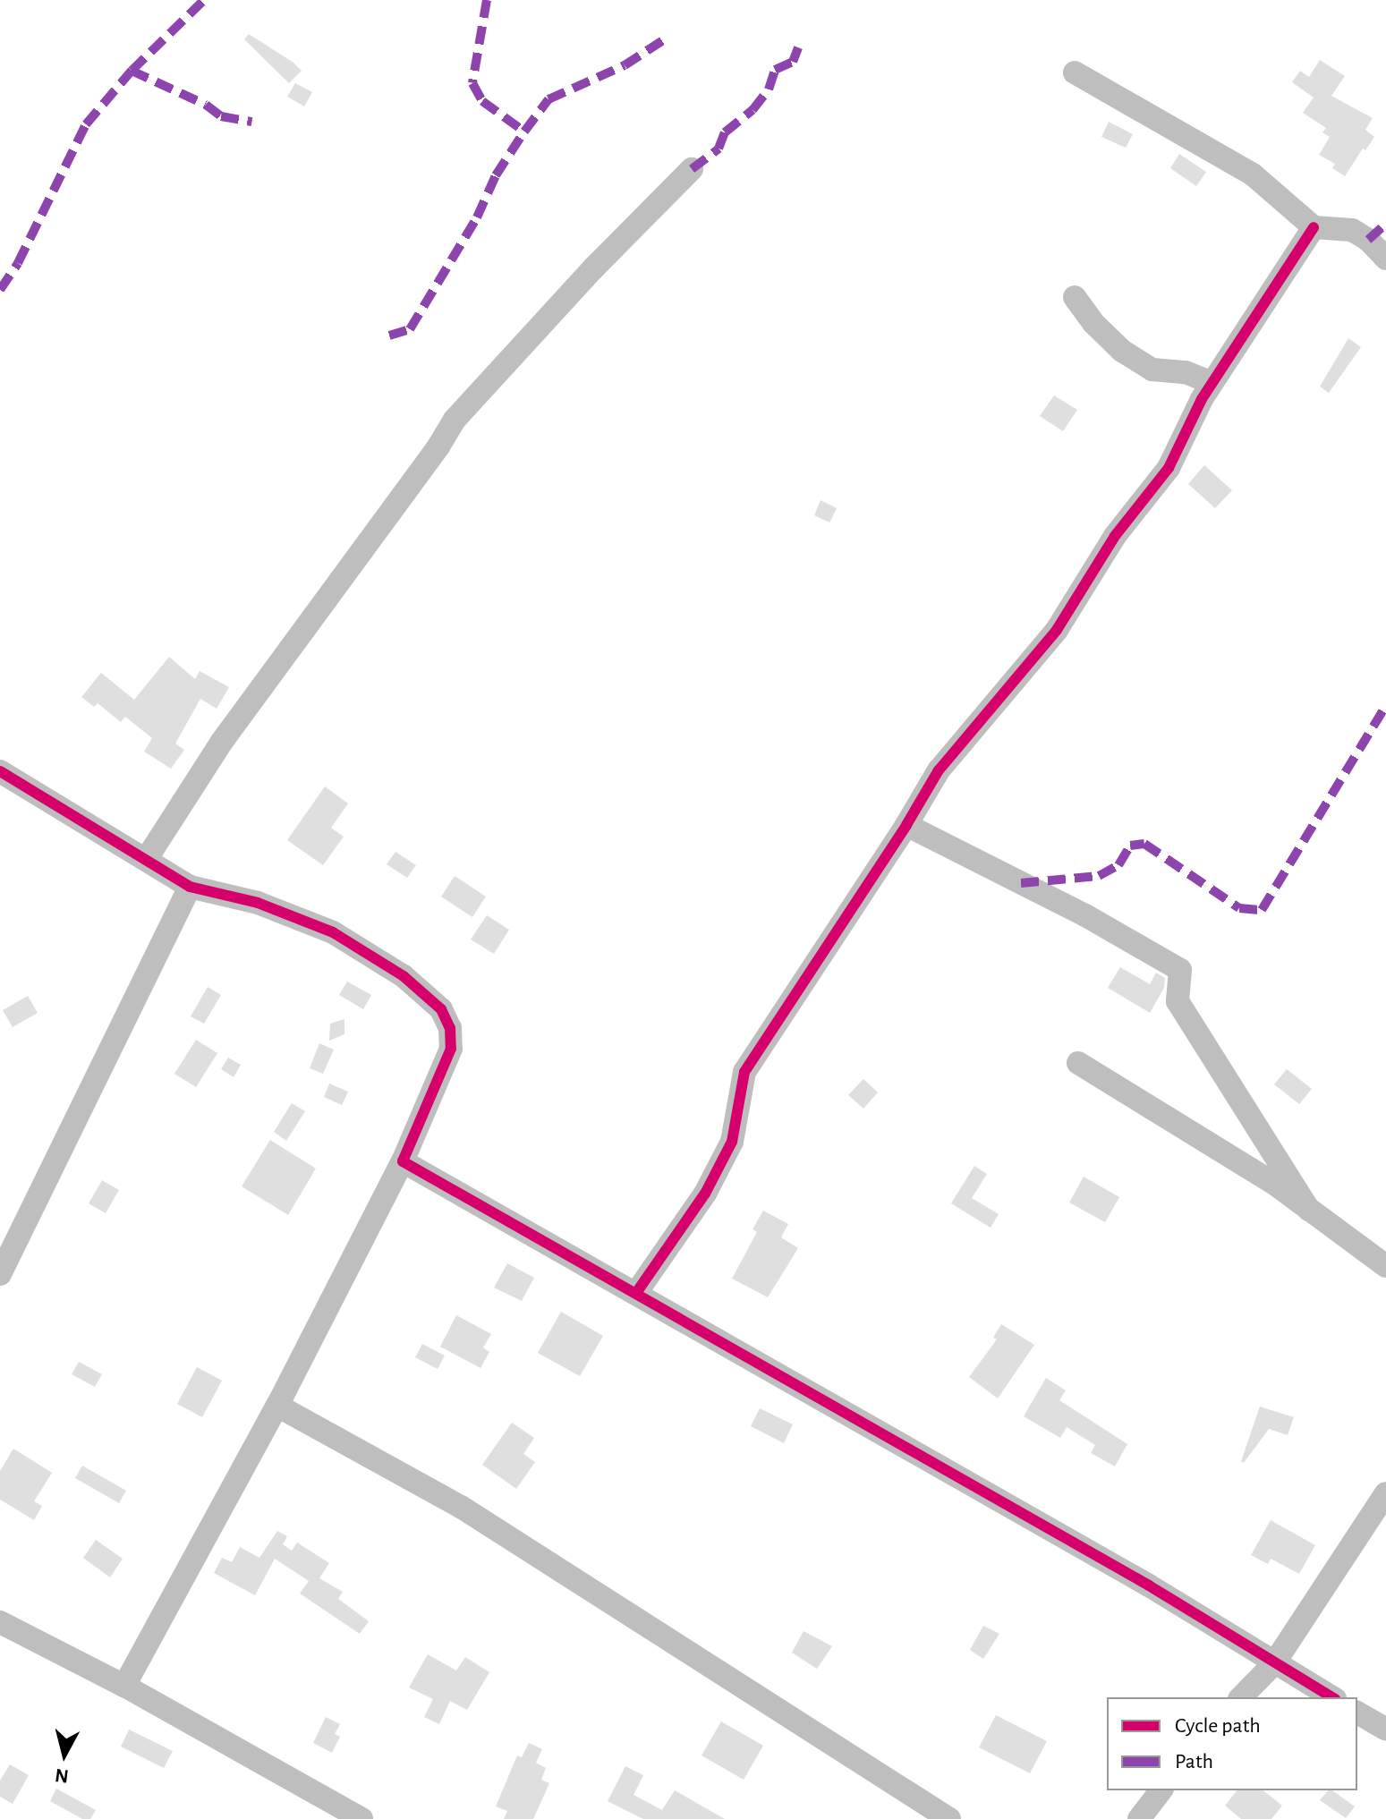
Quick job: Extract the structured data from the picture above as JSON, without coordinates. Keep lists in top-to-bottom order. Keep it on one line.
{"legend":["Cycle path","Path"],"north":"bottom"}
